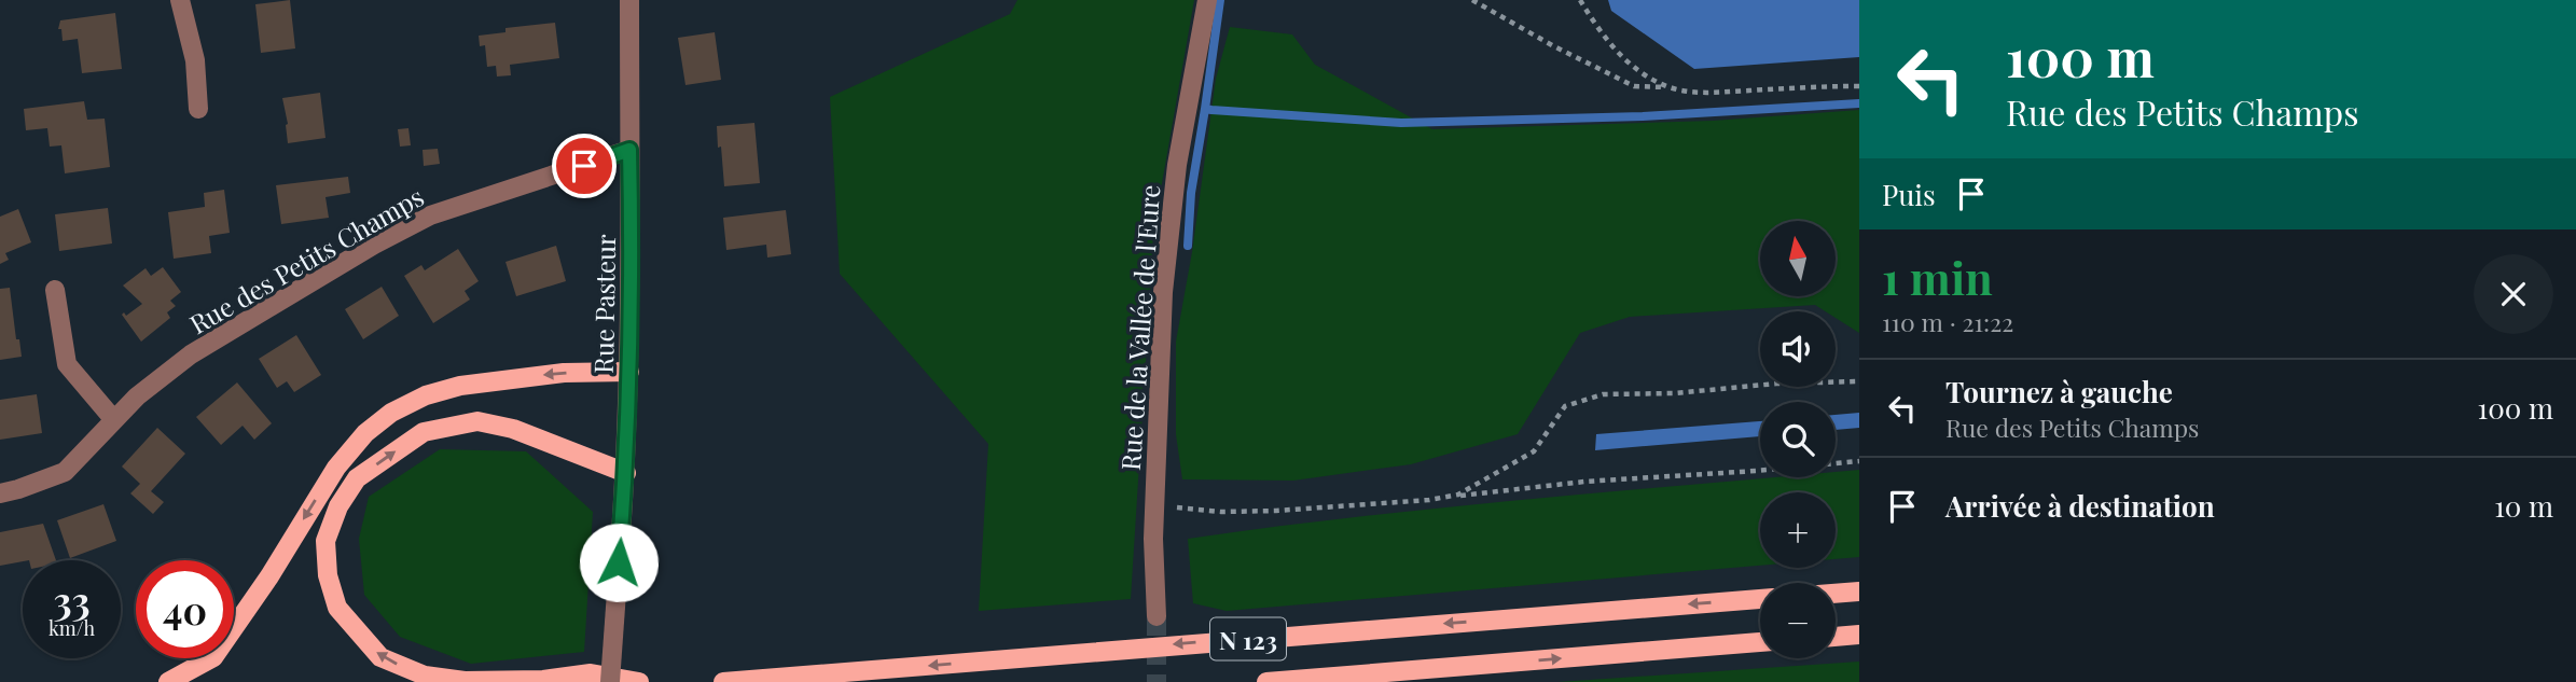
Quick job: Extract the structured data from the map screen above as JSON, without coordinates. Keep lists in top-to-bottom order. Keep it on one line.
{"streets":{"main road":["N 123"],"street":["Rue des Petits Champs","Rue Pasteur","Rue de la Vallée de l'Eure"]},"crossings":[["Rue des Petits Champs","Rue Pasteur"]],"north":"top","page":{"turn":["100 m","Rue des Petits Champs"],"then":"Puis","map_buttons":["+","−"],"heading":["1 min","110 m · 21:22"],"list":[{"name":"Tournez à gauche","note":"Rue des Petits Champs","value":"100 m"},{"name":"Arrivée à destination","value":"10 m"}],"speed":"33 km/h","limit":"40"}}
